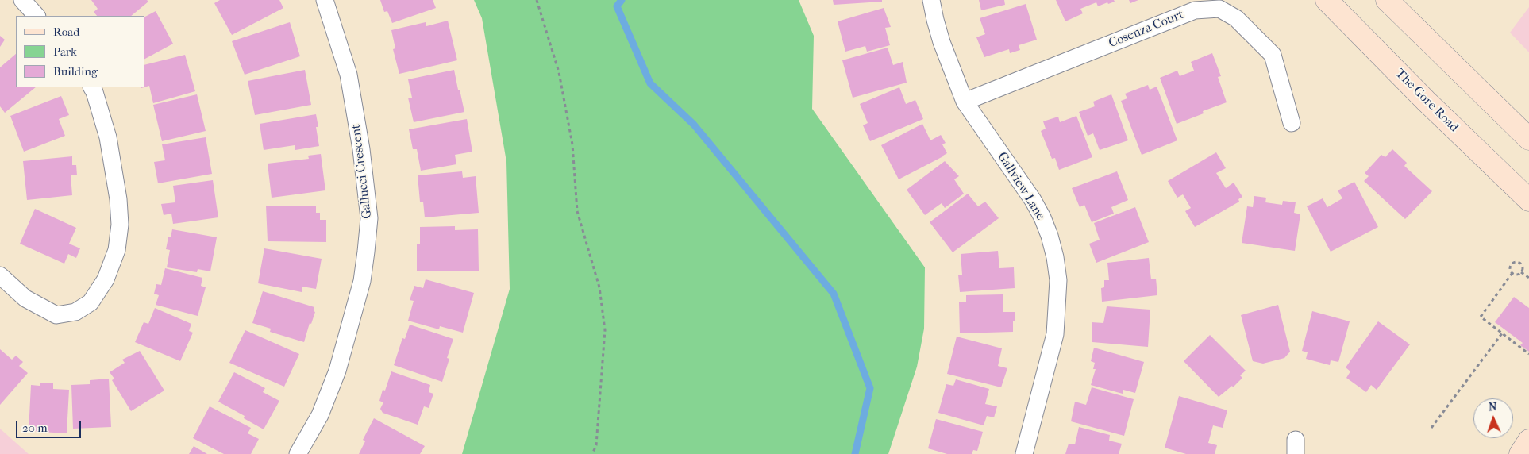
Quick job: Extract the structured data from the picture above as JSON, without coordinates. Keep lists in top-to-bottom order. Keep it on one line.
{"streets":{"main road":["The Gore Road"],"street":["Cosenza Court","Gallucci Crescent","Gallview Lane"]},"crossings":[["Cosenza Court","Gallview Lane"]],"legend":["Road","Park","Building"],"scale_bar":"20 m","north":"top"}
